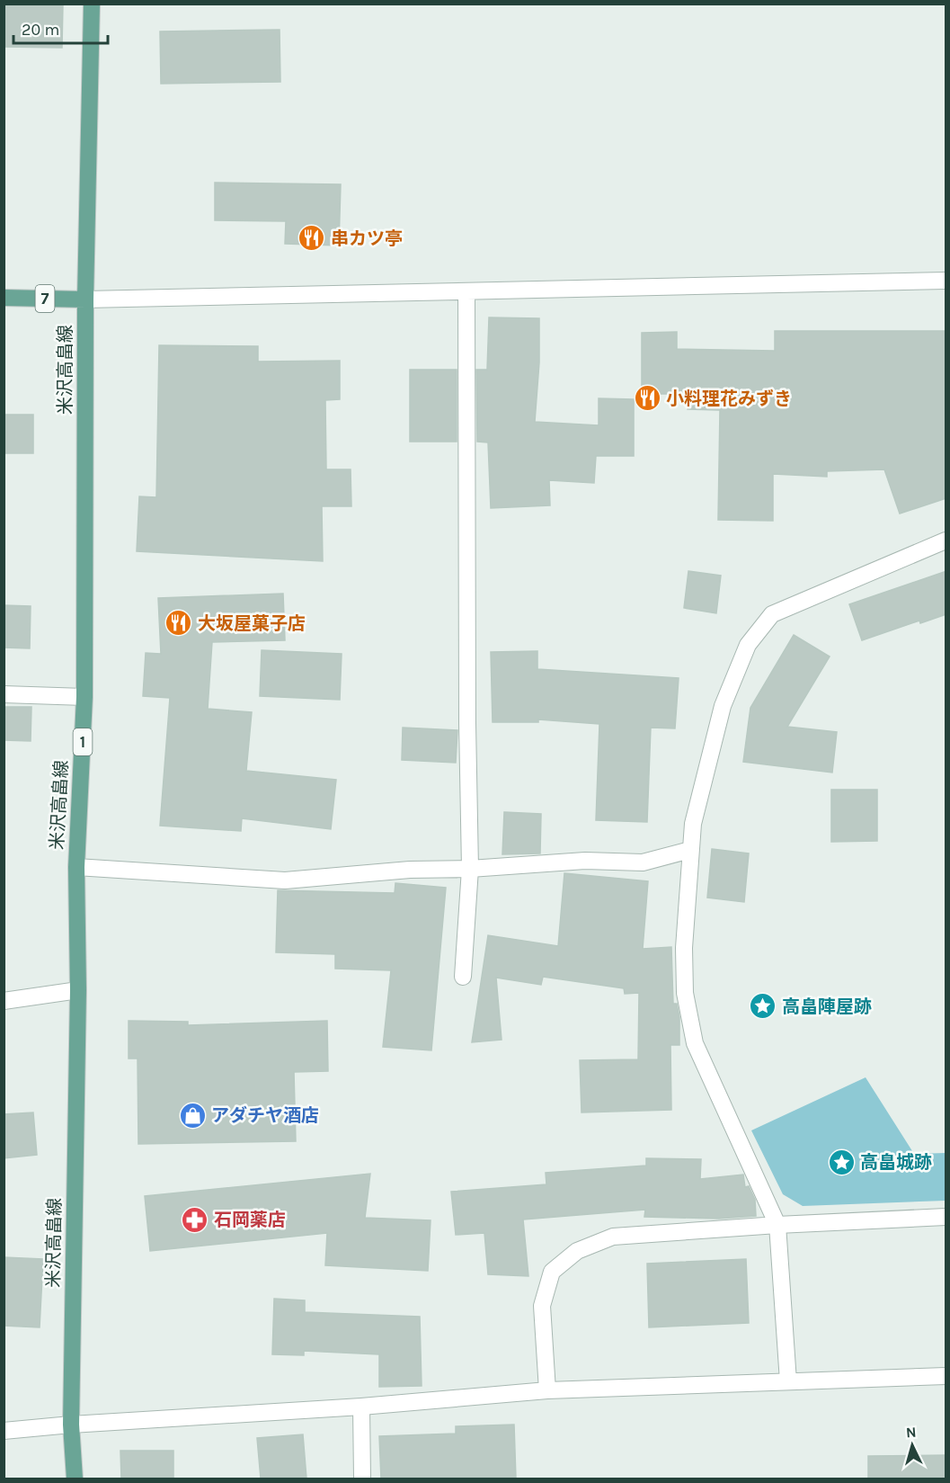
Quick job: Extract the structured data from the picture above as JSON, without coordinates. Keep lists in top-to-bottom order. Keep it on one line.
{"streets":{"main road":["7","米沢高畠線","1"]},"crossings":[["7","米沢高畠線"]],"places":{"restaurant":["串カツ亭","小料理花みずき","大坂屋菓子店"],"place":["高畠陣屋跡","高畠城跡"],"shop":["アダチヤ酒店"],"pharmacy":["石岡薬店"]},"scale_bar":"20 m","north":"top"}
